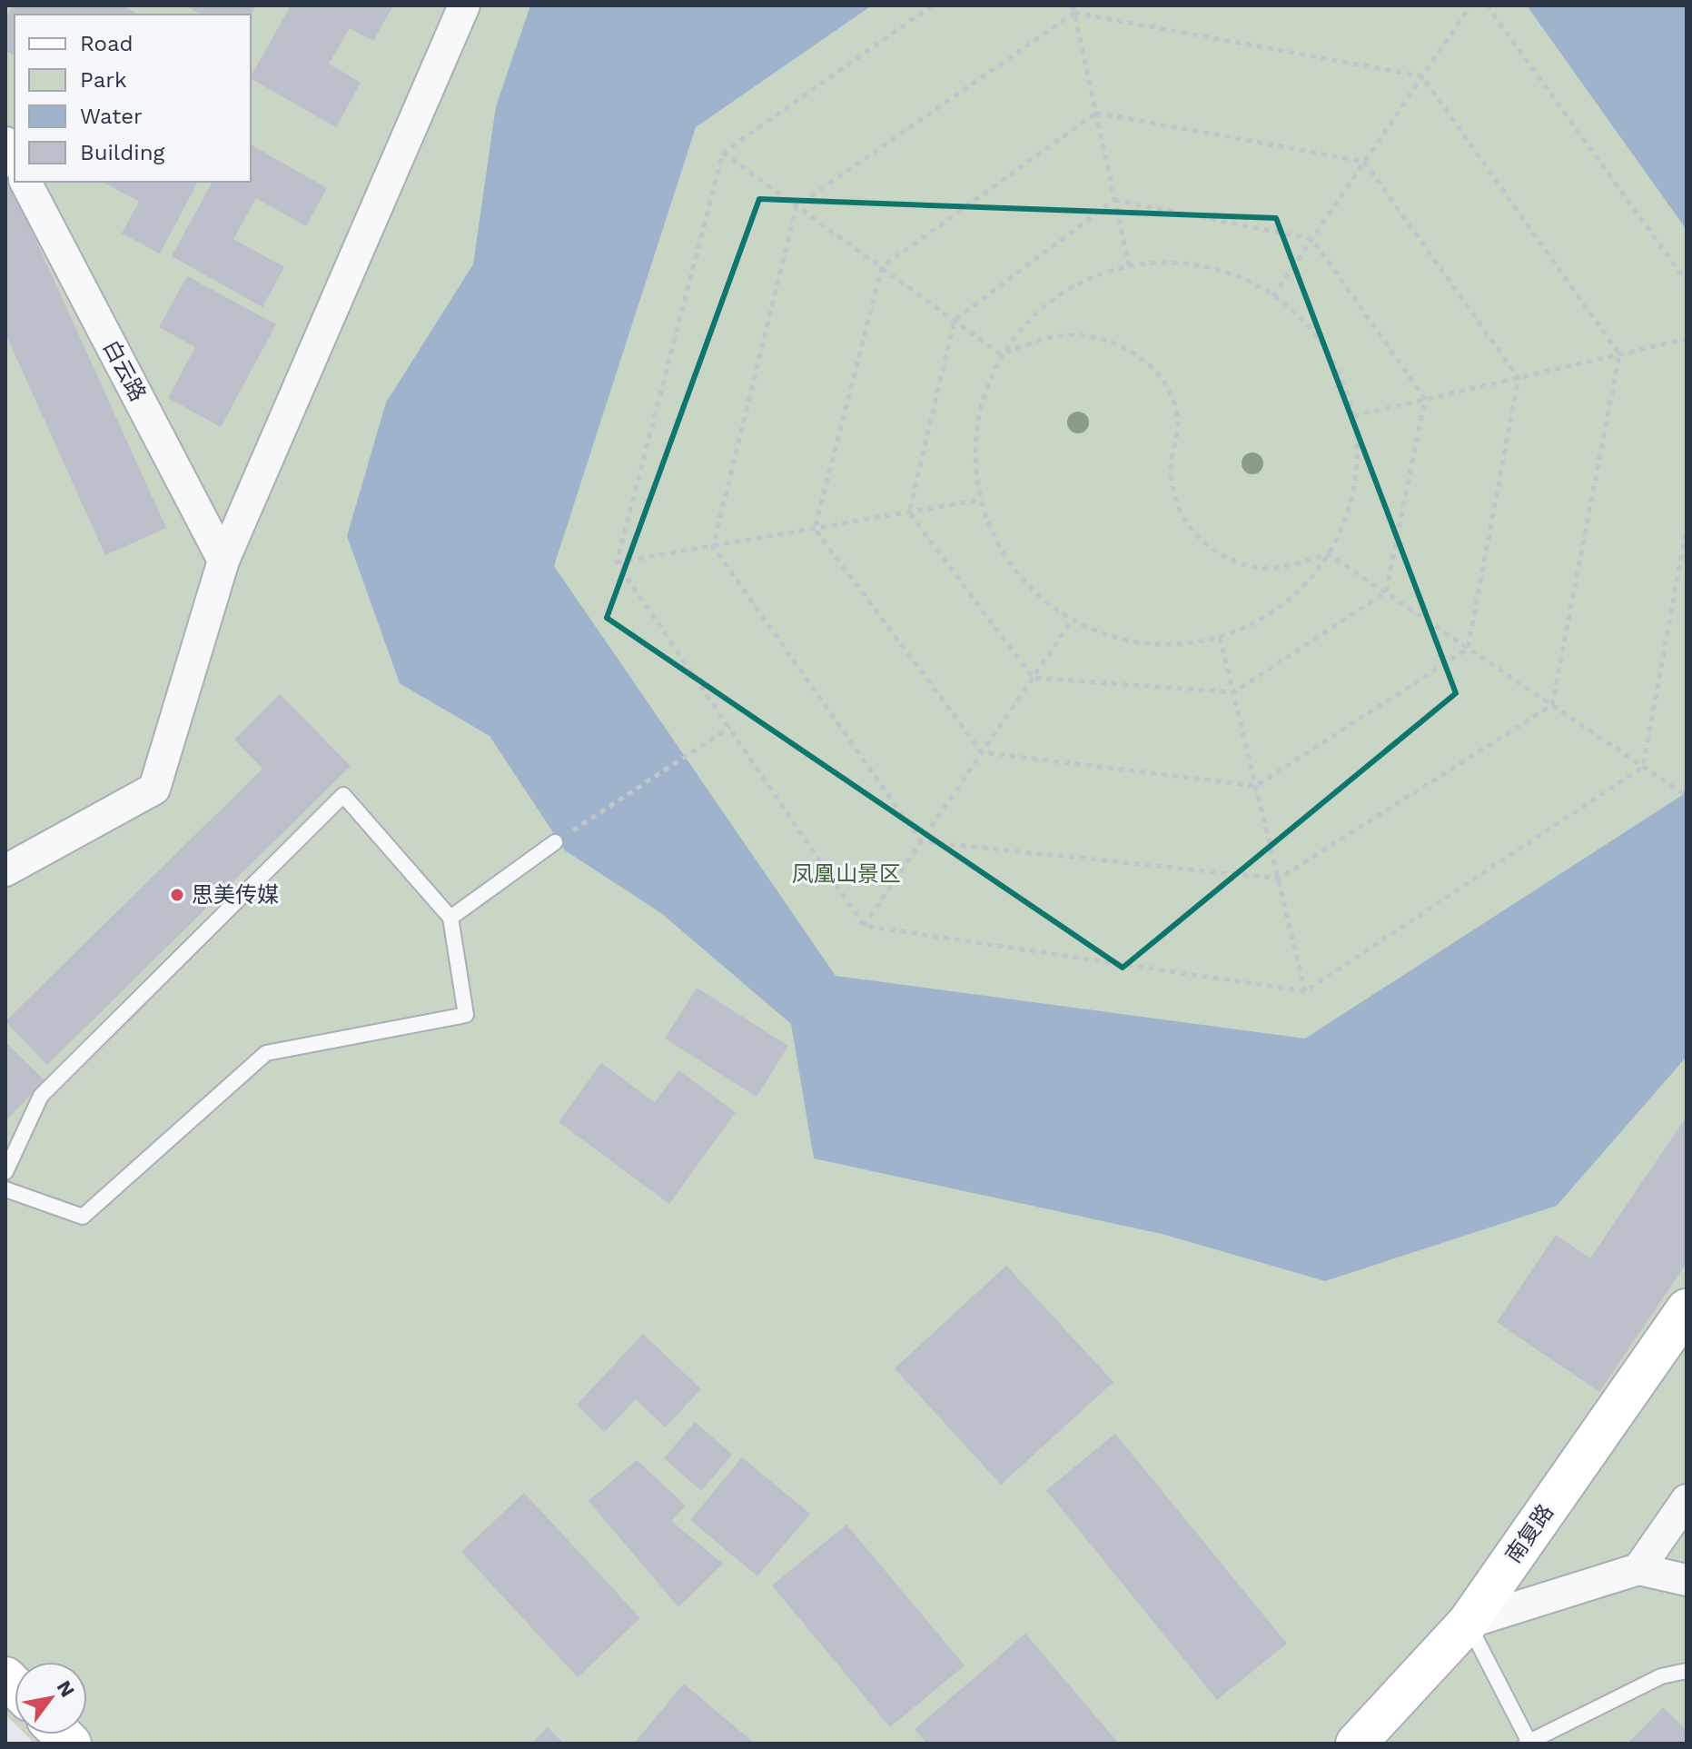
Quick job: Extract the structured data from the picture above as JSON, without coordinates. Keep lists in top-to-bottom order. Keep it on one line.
{"streets":{"street":["白云路","南复路"]},"parks":["凤凰山景区"],"places":["思美传媒"],"legend":["Road","Park","Water","Building"],"north":"top right"}
